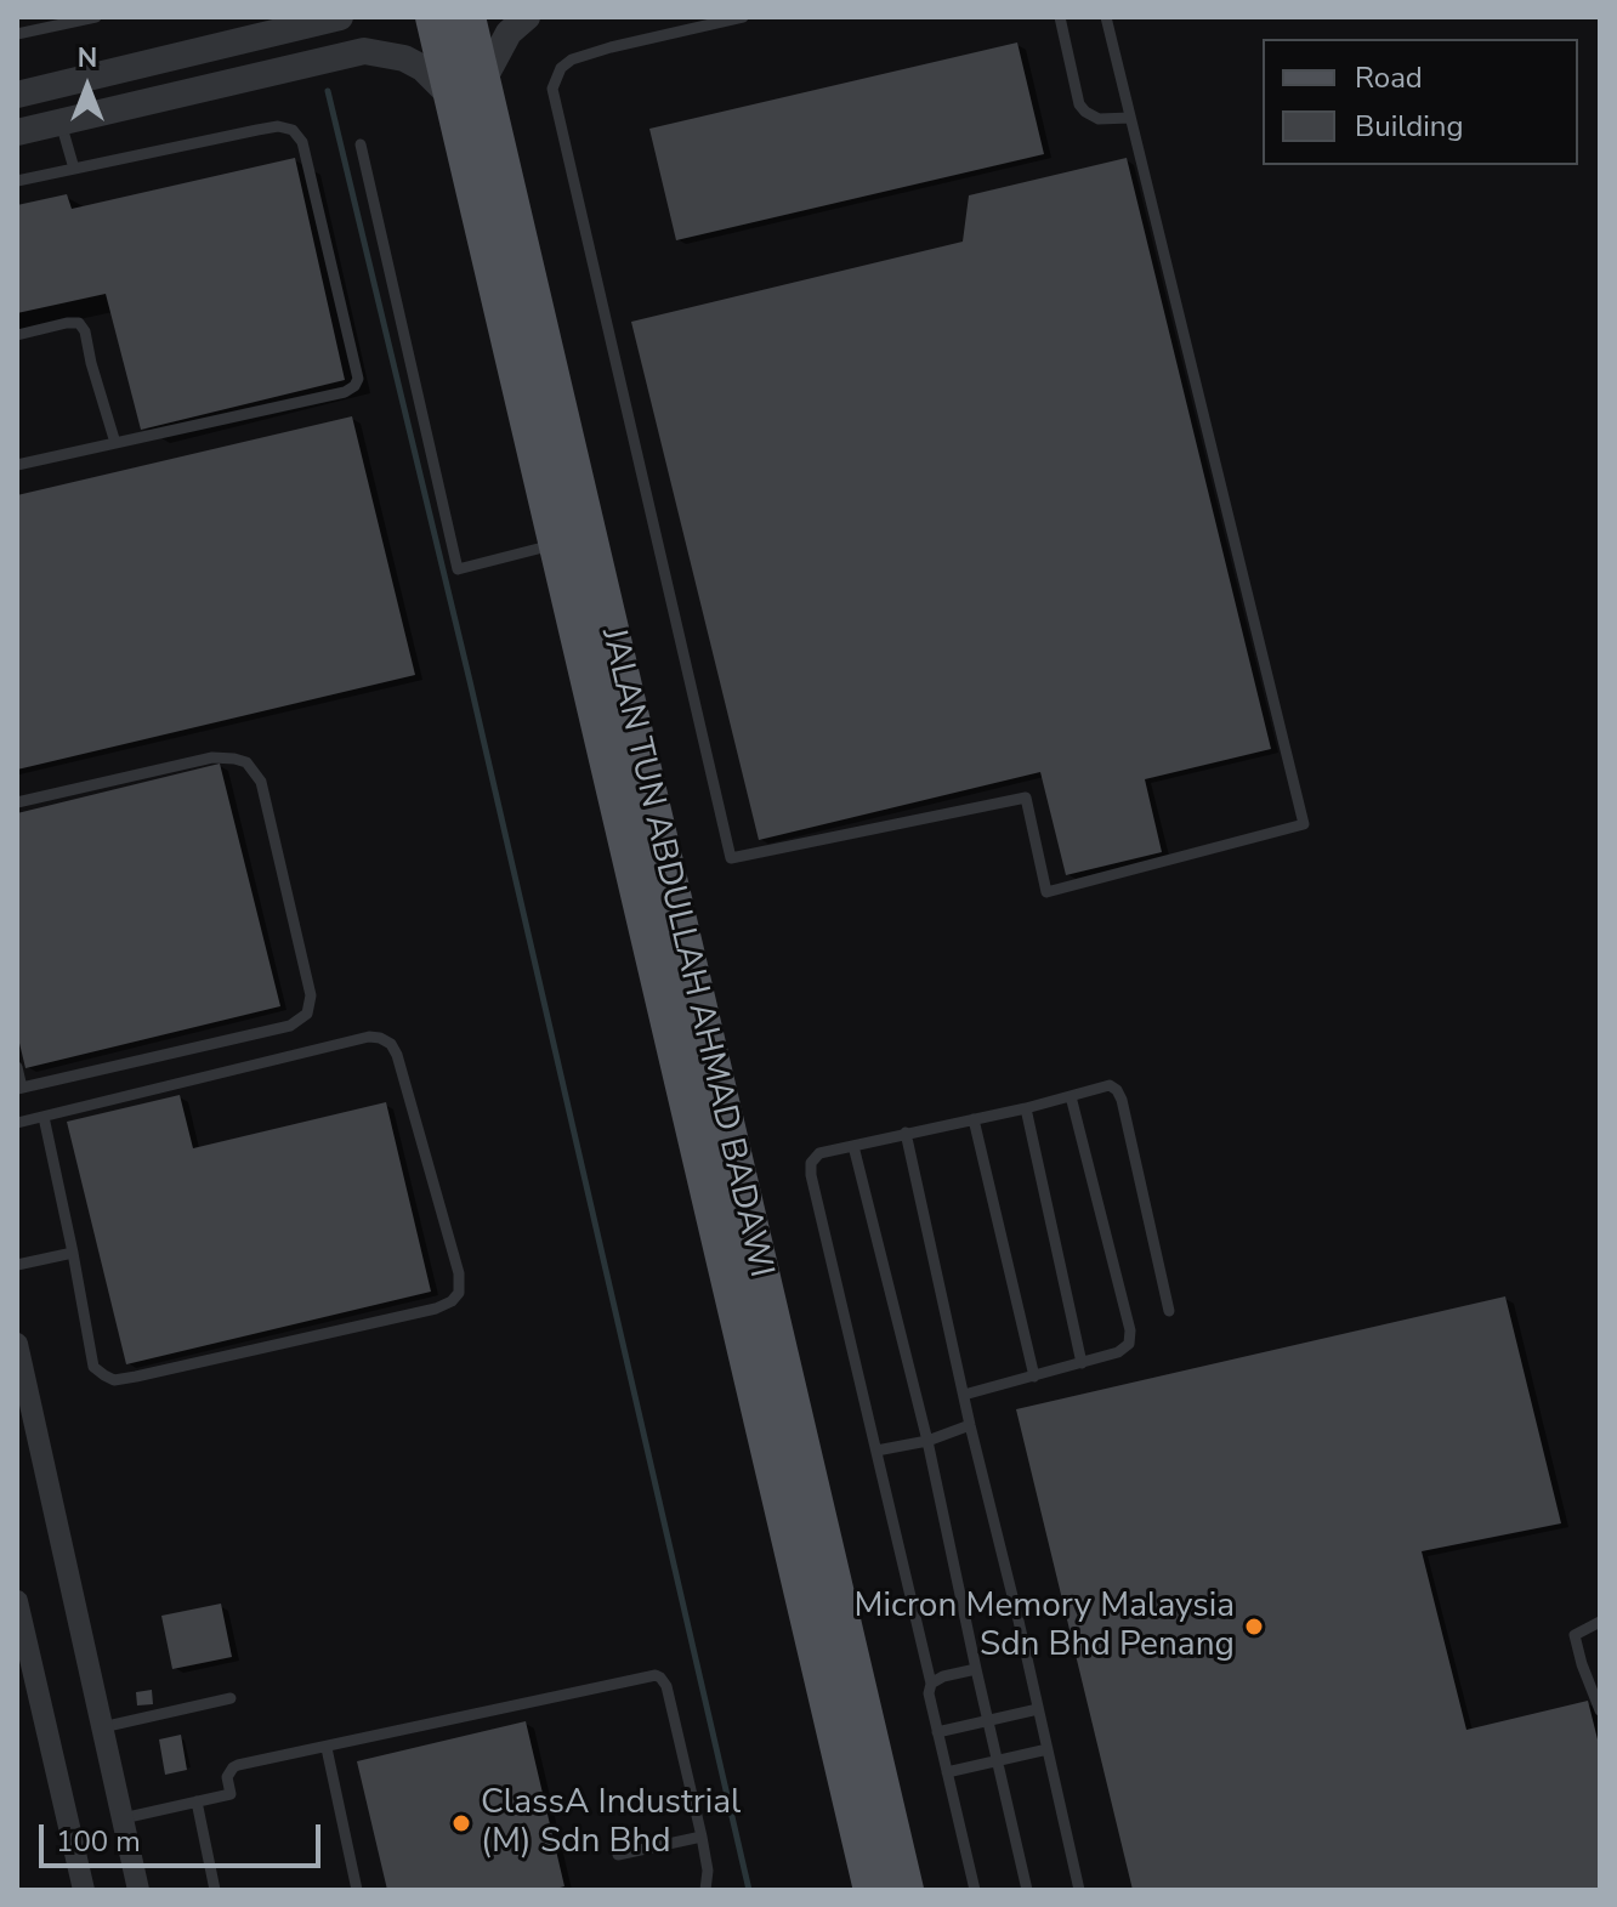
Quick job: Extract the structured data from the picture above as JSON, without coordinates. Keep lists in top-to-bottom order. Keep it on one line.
{"streets":{"main road":["JALAN TUN ABDULLAH AHMAD BADAWI"]},"places":["Micron Memory Malaysia Sdn Bhd Penang","ClassA Industrial (M) Sdn Bhd"],"legend":["Road","Building"],"scale_bar":"100 m","north":"top"}
